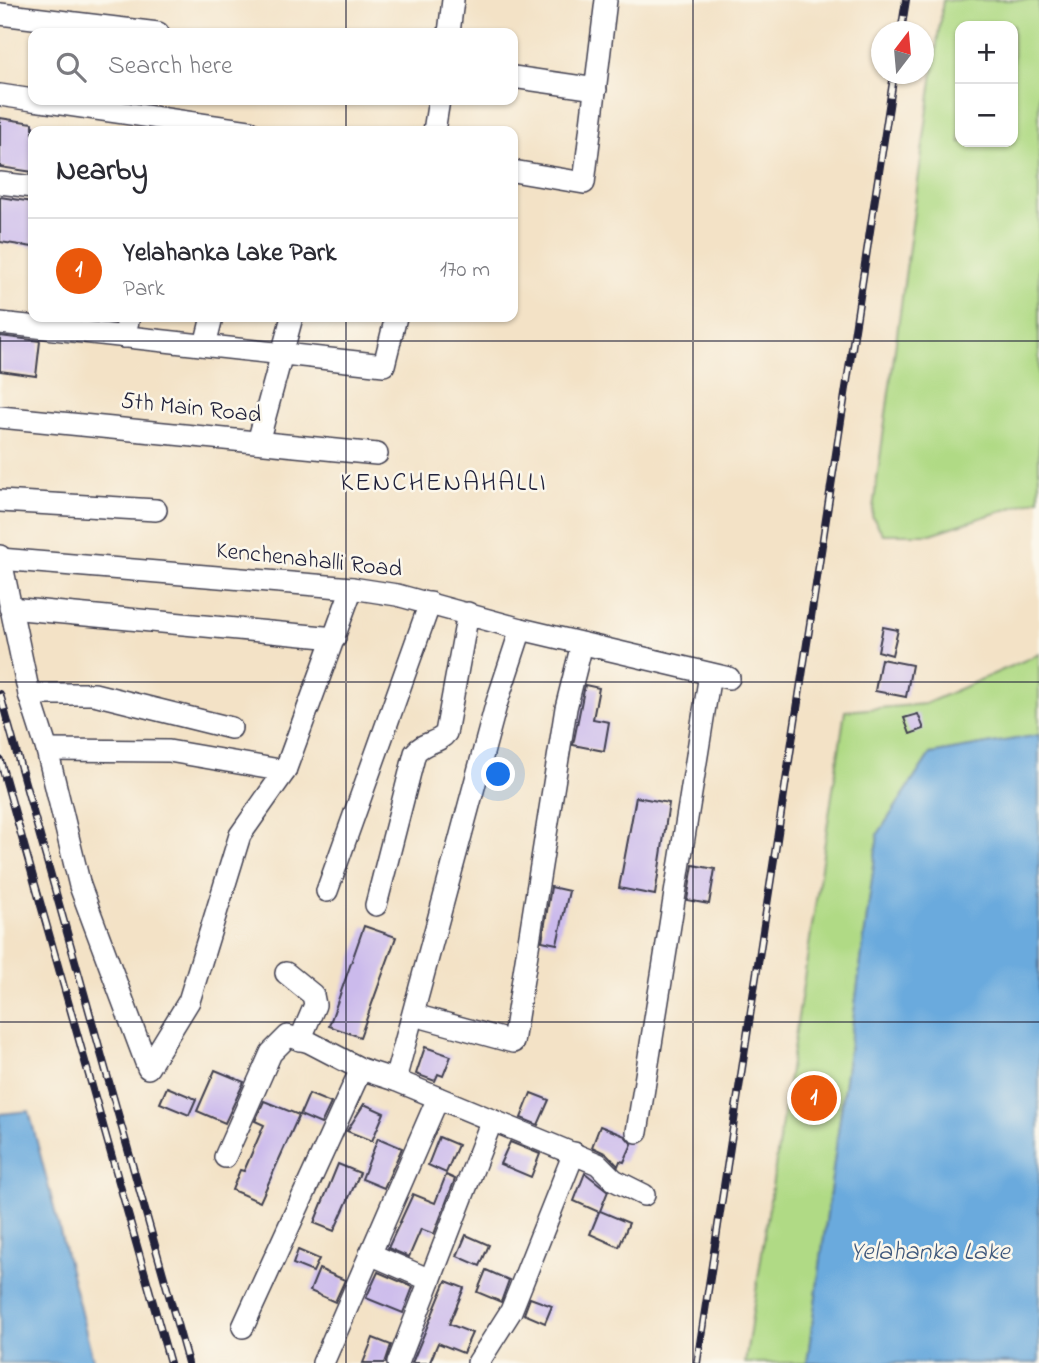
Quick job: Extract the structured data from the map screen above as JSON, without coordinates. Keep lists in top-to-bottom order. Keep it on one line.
{"streets":{"street":["5th Main Road","Kenchenahalli Road"]},"districts":["KENCHENAHALLI"],"water":["Yelahanka Lake"],"north":"top","page":{"map_buttons":["+","−"],"search":"Search here","heading":"Nearby","list":[{"mark":"1","name":"Yelahanka Lake Park","note":"Park","value":"170 m"}],"pins":"1"}}
